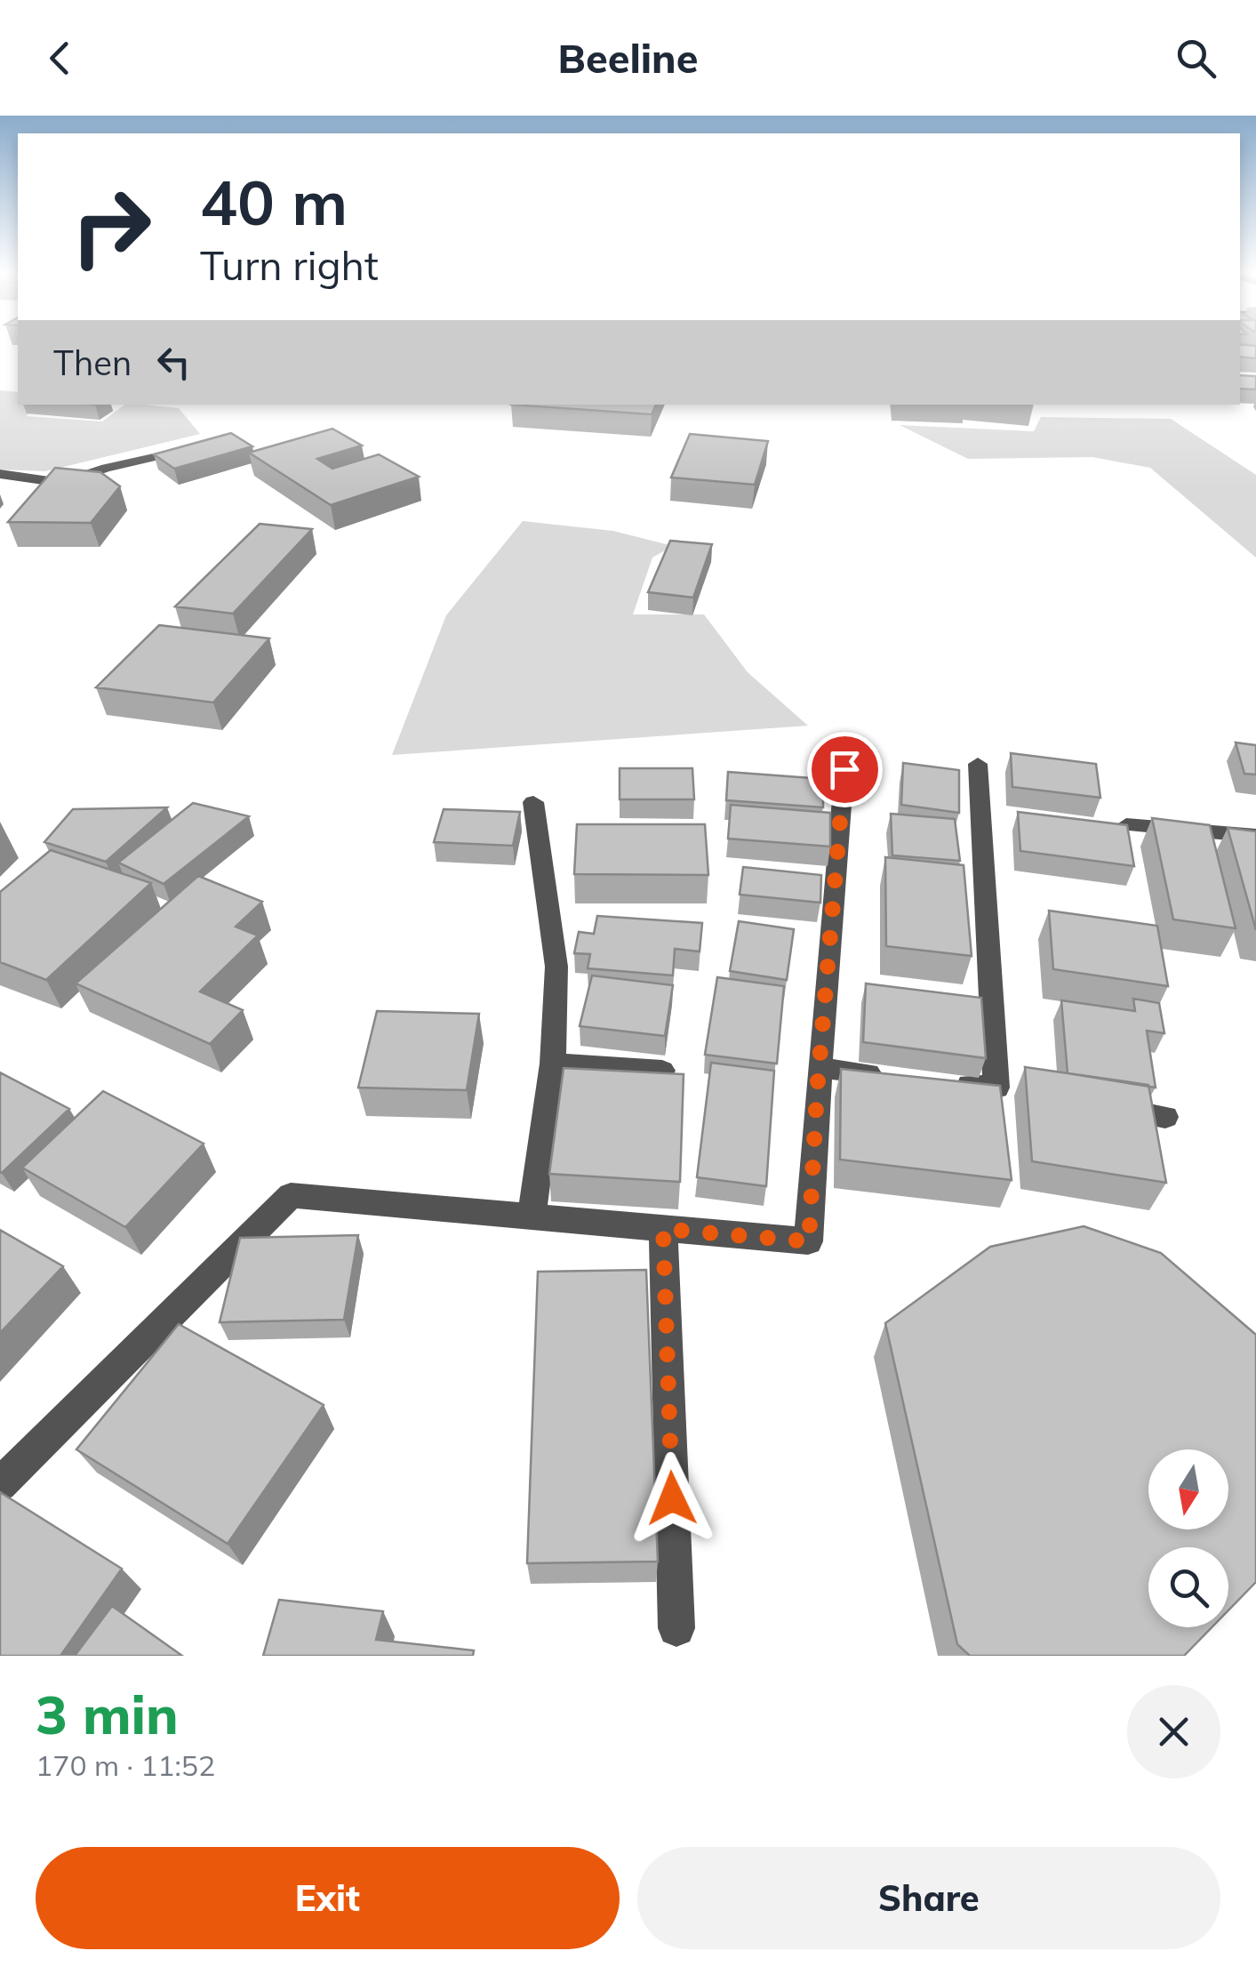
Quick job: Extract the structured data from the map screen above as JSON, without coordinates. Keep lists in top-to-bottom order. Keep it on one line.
{"north":"bottom","page":{"header":"Beeline","turn":["40 m","Turn right"],"then":"Then","heading":["3 min","170 m · 11:52"],"buttons":["Exit","Share"]}}
